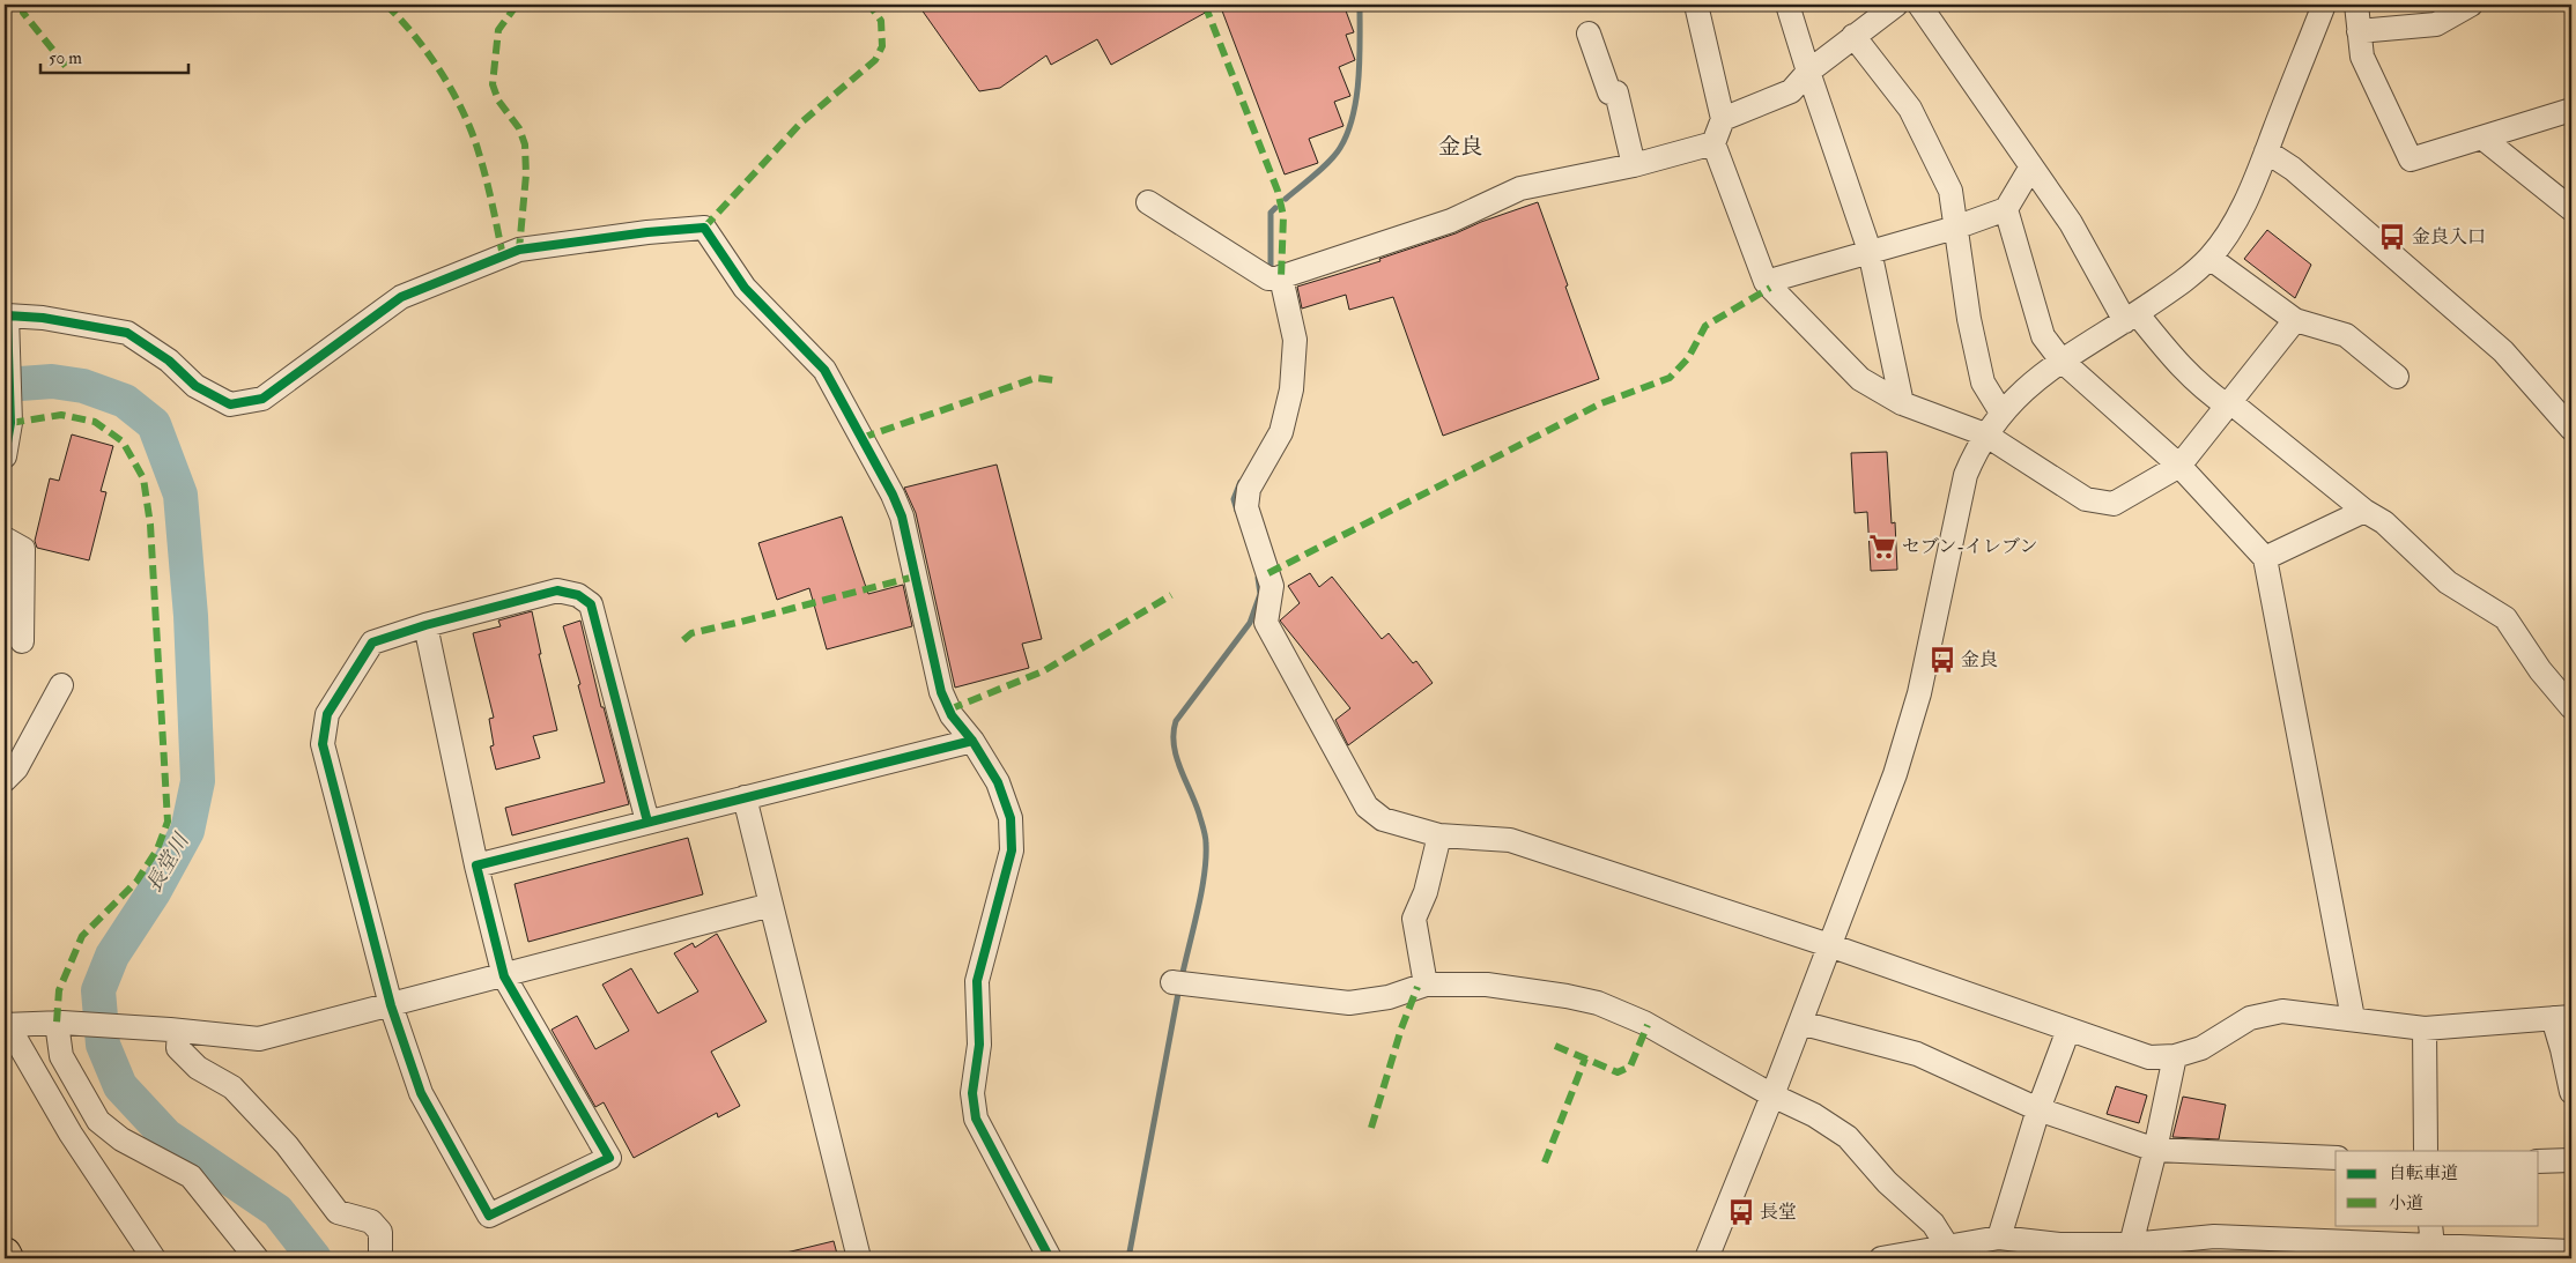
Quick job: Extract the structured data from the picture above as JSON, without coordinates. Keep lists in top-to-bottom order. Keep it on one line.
{"districts":["金良"],"water":["長堂川"],"places":{"bus stop":["金良入口","金良","長堂"],"supermarket":["セブン-イレブン"]},"legend":["自転車道","小道"],"scale_bar":"50 m"}
